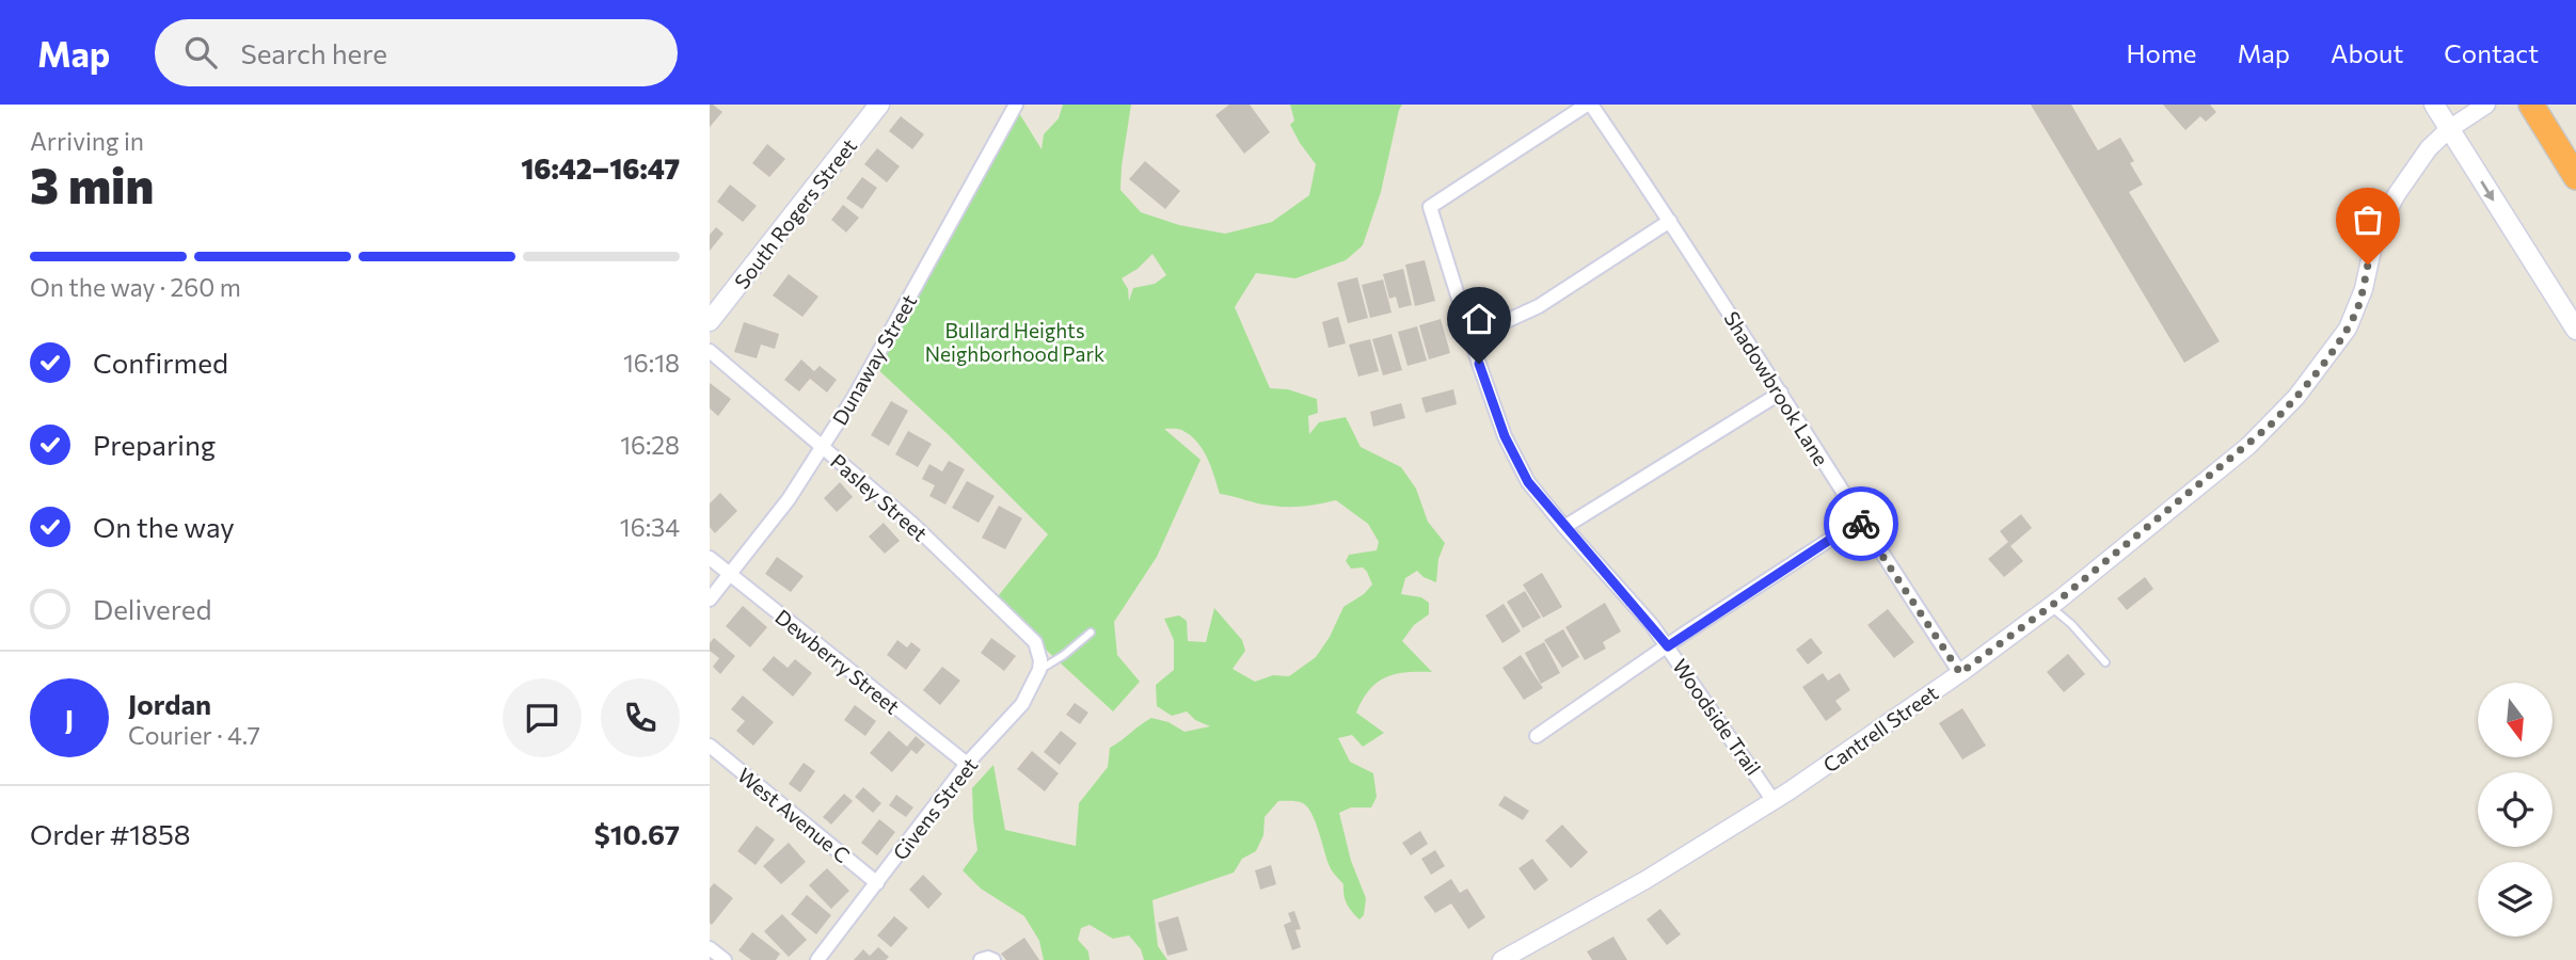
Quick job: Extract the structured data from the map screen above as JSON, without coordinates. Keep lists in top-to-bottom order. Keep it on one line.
{"streets":{"main road":["South Rogers Street"],"street":["Dunaway Street","Shadowbrook Lane","Pasley Street","Dewberry Street","Woodside Trail","Cantrell Street","Givens Street","West Avenue C"]},"crossings":[["Dunaway Street","Pasley Street"],["Dunaway Street","Dewberry Street"],["Shadowbrook Lane","Woodside Trail"],["Shadowbrook Lane","Cantrell Street"],["Pasley Street","Givens Street"],["Dewberry Street","Givens Street"],["Woodside Trail","Cantrell Street"],["Givens Street","West Avenue C"]],"parks":["Bullard Heights Neighborhood Park"],"north":"bottom","page":{"header":"Map","search":"Search here","nav":["Home","Map","About","Contact"],"heading":["3 min","Arriving in","16:42–16:47"],"panel":["Jordan","Courier · 4.7","Order #1858","$10.67"],"bar":"On the way · 260 m","list":[["Confirmed","16:18"],["Preparing","16:28"],["On the way","16:34"],"Delivered"],"round":"J"}}
